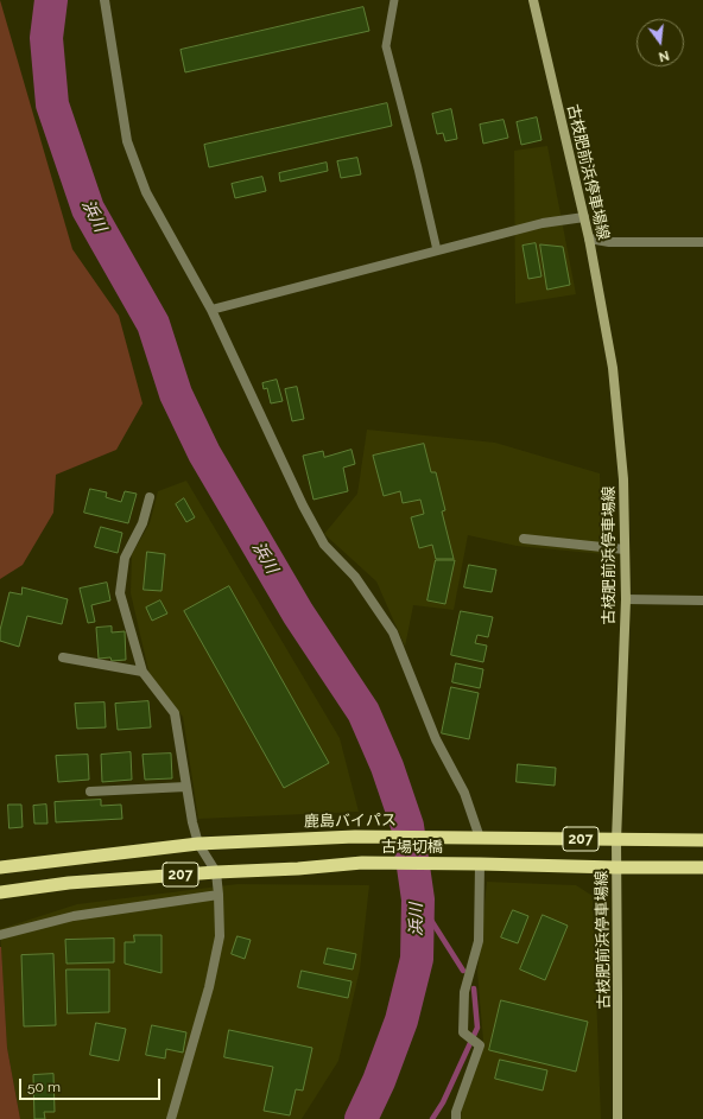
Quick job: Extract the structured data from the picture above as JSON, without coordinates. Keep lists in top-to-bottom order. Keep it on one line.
{"streets":{"highway":["鹿島バイパス","207","古場切橋"],"main road":["古枝肥前浜停車場線"]},"crossings":[["古枝肥前浜停車場線","鹿島バイパス"],["古枝肥前浜停車場線","207"],["207","古場切橋"]],"water":["浜川"],"scale_bar":"50 m","north":"bottom"}
